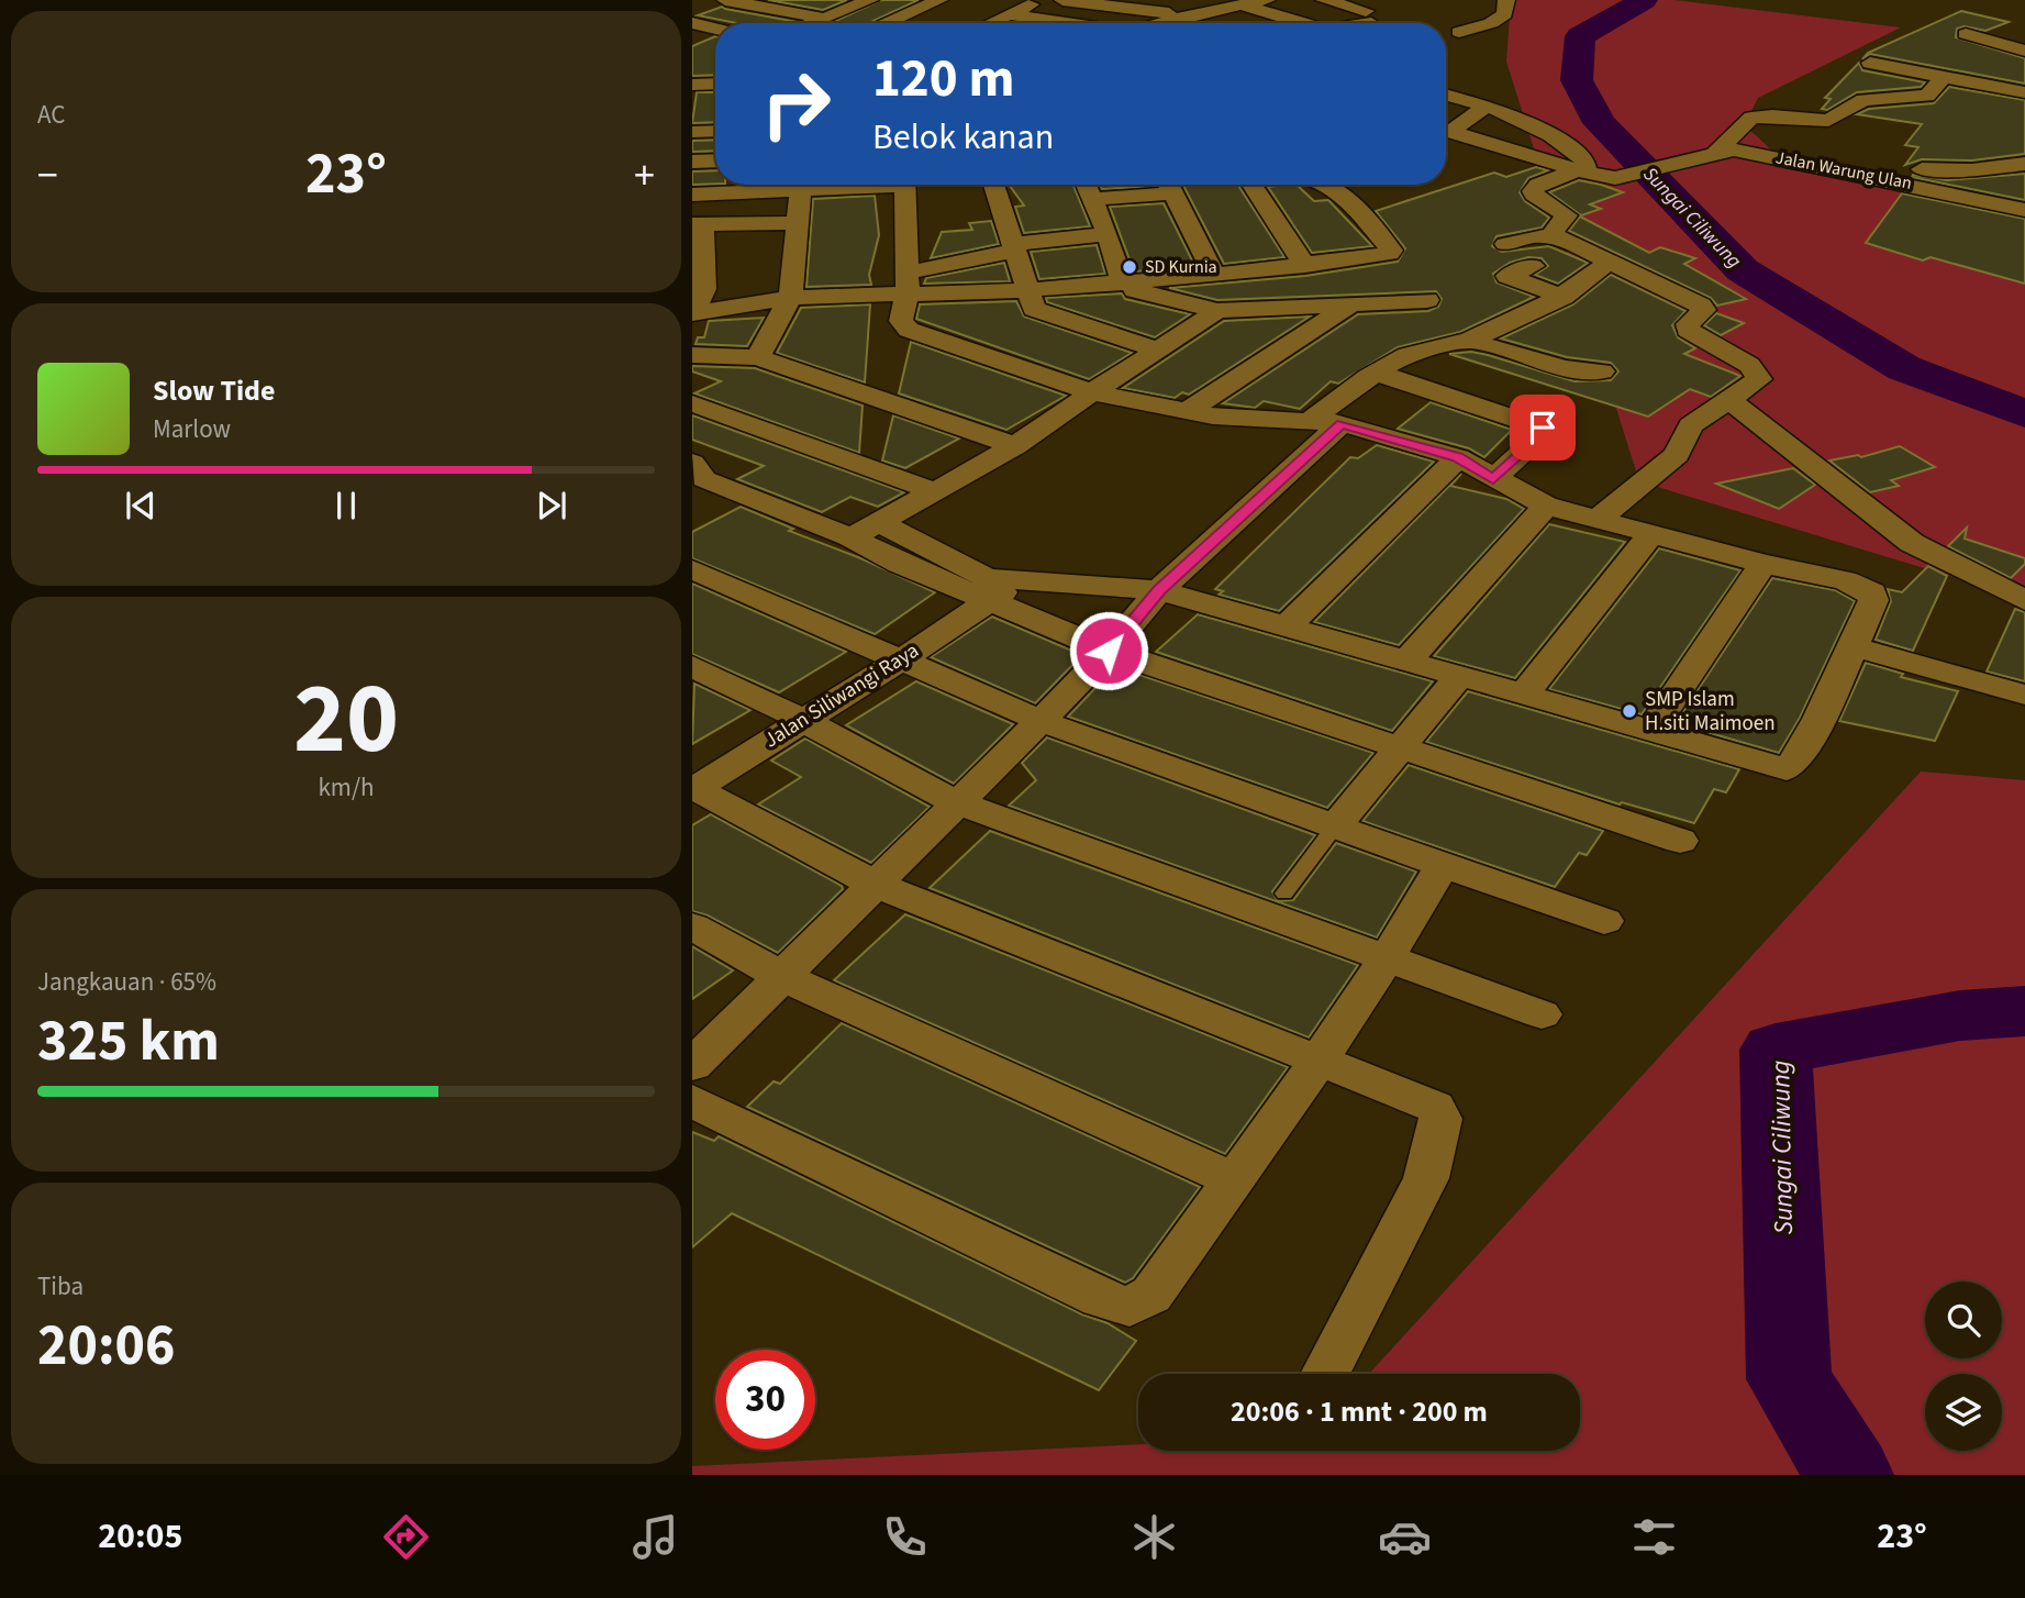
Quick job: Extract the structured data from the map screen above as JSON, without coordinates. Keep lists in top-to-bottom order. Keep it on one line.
{"streets":{"street":["Jalan Warung Ulan","Jalan Siliwangi Raya"]},"water":["Sungai Ciliwung"],"places":["SD Kurnia","SMP Islam H.siti Maimoen"],"page":{"tile":["AC",["20","km/h"],["Jangkauan · 65%","325 km"],["Tiba","20:06"]],"turn":["120 m","Belok kanan"],"heat":["−","23°","+"],"song":["Slow Tide","Marlow"],"limit":"30","trip":"20:06 · 1 mnt · 200 m","tabs":["20:05","23°"]}}
